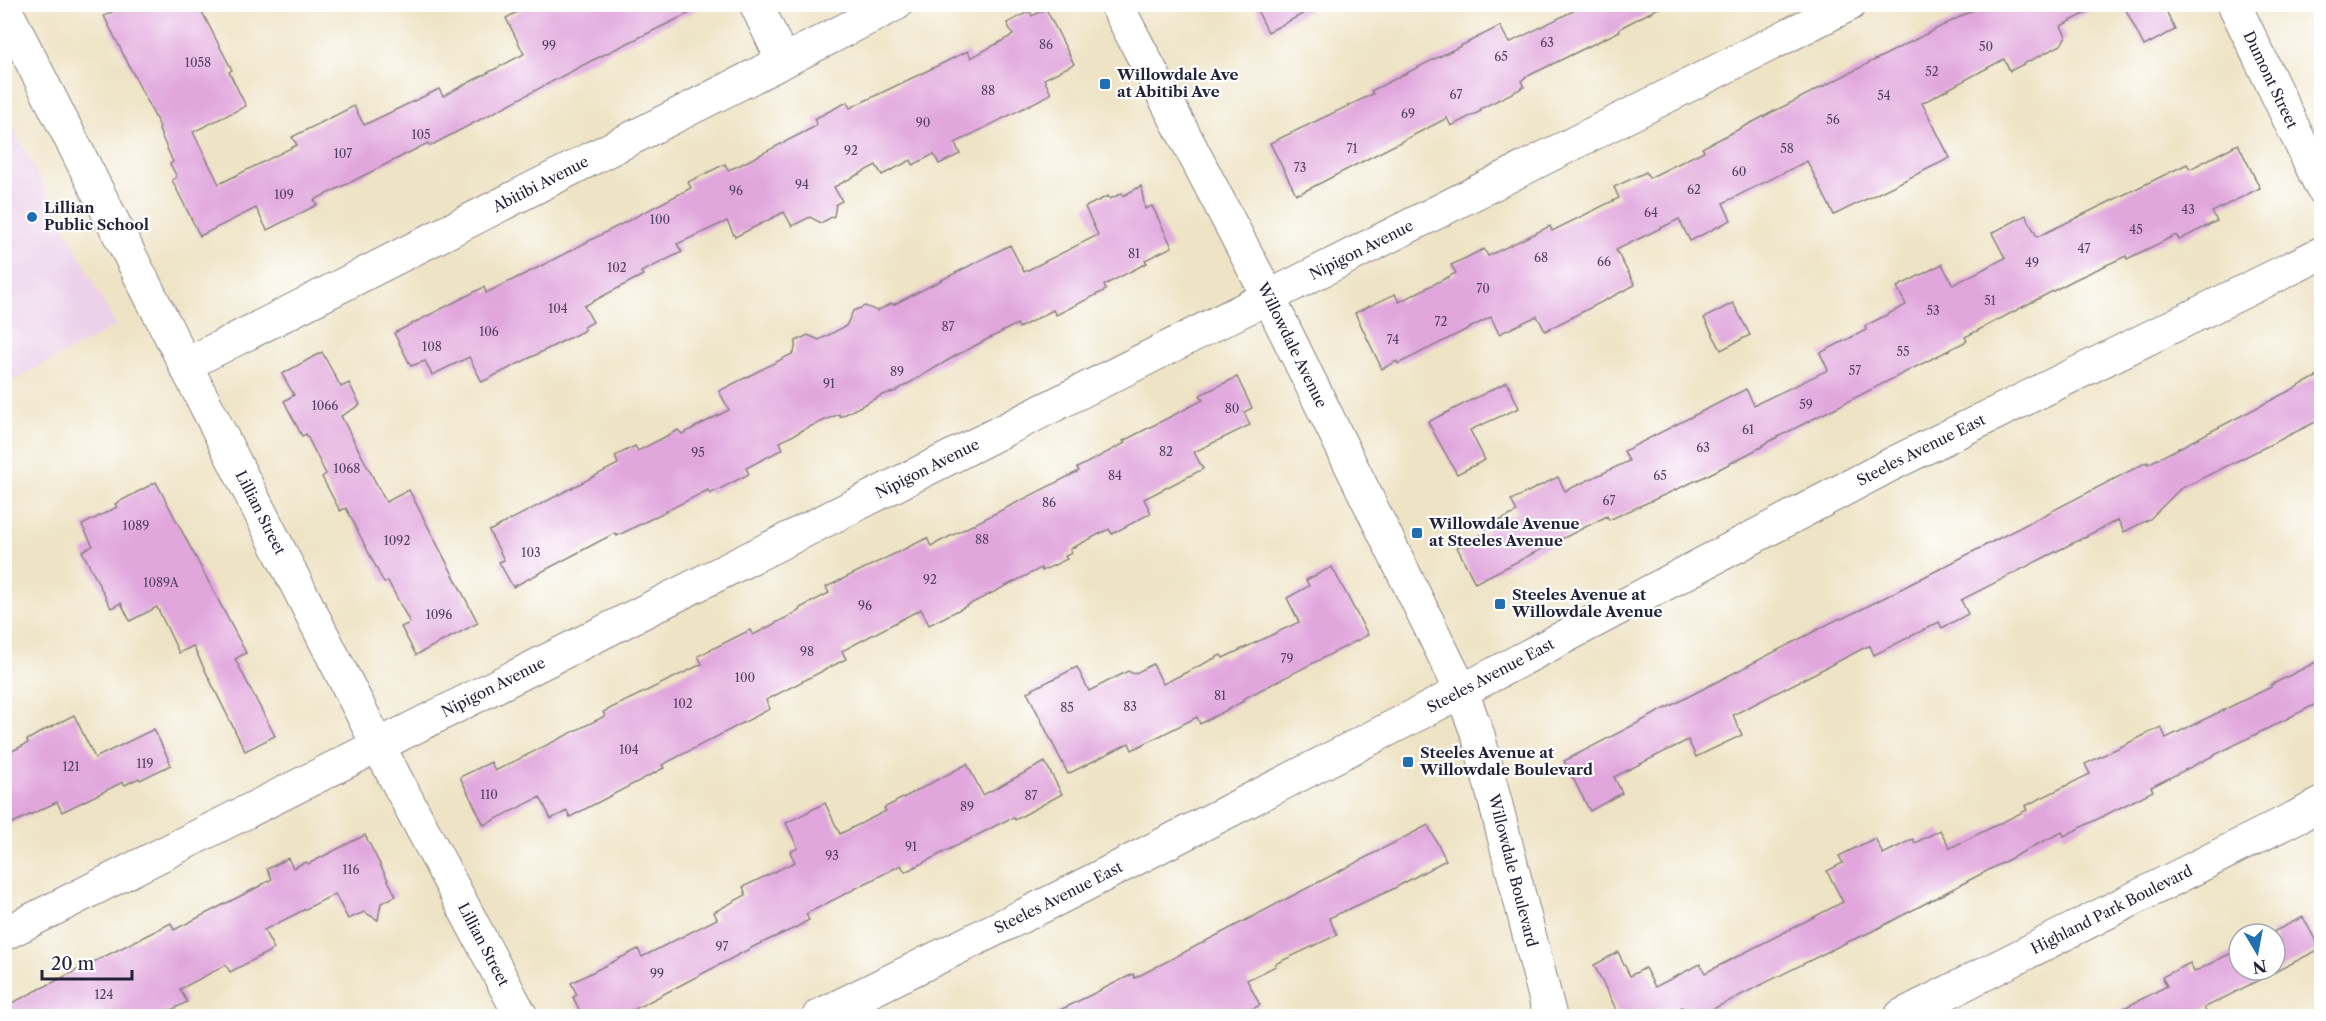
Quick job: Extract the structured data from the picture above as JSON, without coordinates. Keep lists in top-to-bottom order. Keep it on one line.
{"streets":{"street":["Dumont Street","Abitibi Avenue","Nipigon Avenue","Willowdale Avenue","Steeles Avenue East","Lillian Street","Willowdale Boulevard","Highland Park Boulevard"]},"crossings":[["Abitibi Avenue","Lillian Street"],["Nipigon Avenue","Willowdale Avenue"],["Nipigon Avenue","Lillian Street"],["Willowdale Avenue","Steeles Avenue East"],["Willowdale Avenue","Willowdale Boulevard"],["Steeles Avenue East","Willowdale Boulevard"]],"places":{"transit":["Willowdale Ave at Abitibi Ave","Willowdale Avenue at Steeles Avenue","Steeles Avenue at Willowdale Avenue","Steeles Avenue at Willowdale Boulevard"],"other":["Lillian Public School"]},"house_numbers":["63","86","99","50","65","1058","52","88","67","54","69","56","90","105","71","58","92","107","73","60","94","62","96","109","43","64","100","45","47","81","68","66","49","102","70","51","104","53","72","87","106","74","108","55","57","89","91","59","1066","80","61","63","82","95","1068","84","65","67","86","1089","88","1092","103","92","1089A","96","1096","98","79","100","81","102","83","85","104","119","121","110","87","89","91","93","116","97","99","124"],"scale_bar":"20 m","north":"bottom"}
